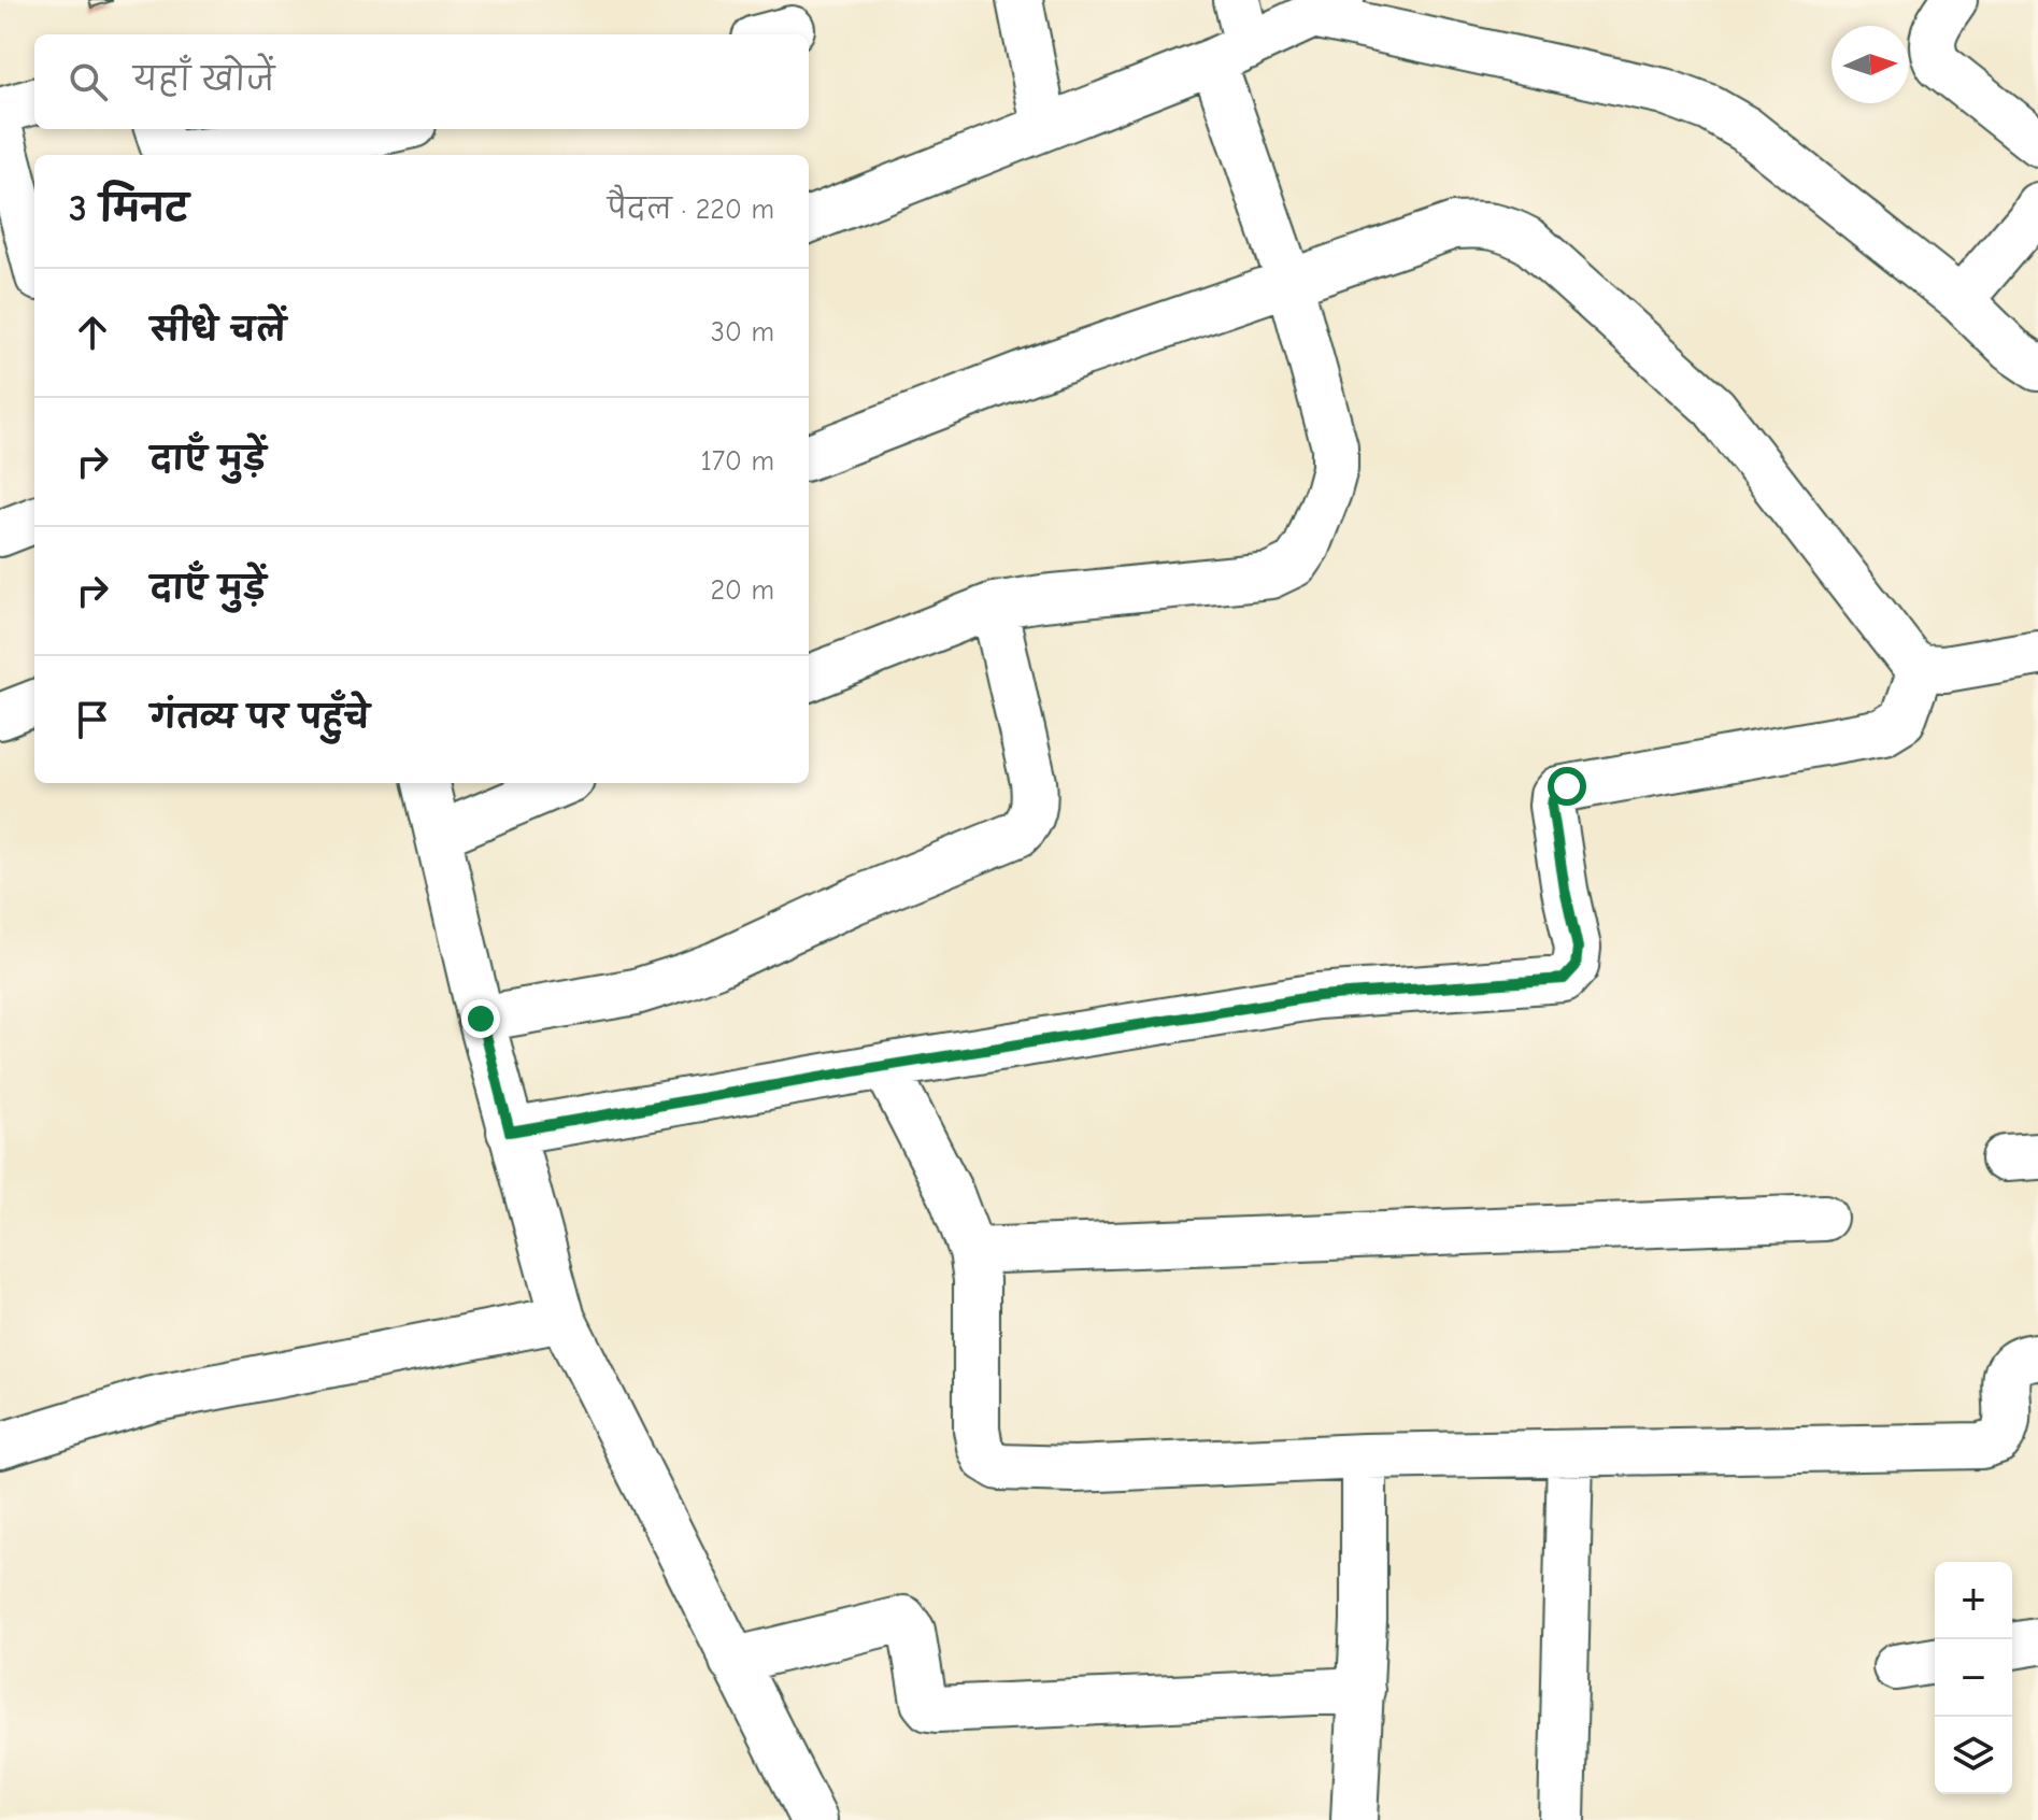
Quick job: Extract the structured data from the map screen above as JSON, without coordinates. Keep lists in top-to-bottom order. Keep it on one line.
{"north":"right","page":{"search":"यहाँ खोजें","heading":["3 मिनट","पैदल · 220 m"],"list":[["सीधे चलें","30 m"],["दाएँ मुड़ें","170 m"],["दाएँ मुड़ें","20 m"],"गंतव्य पर पहुँचे"],"map_buttons":["+","−"]}}
